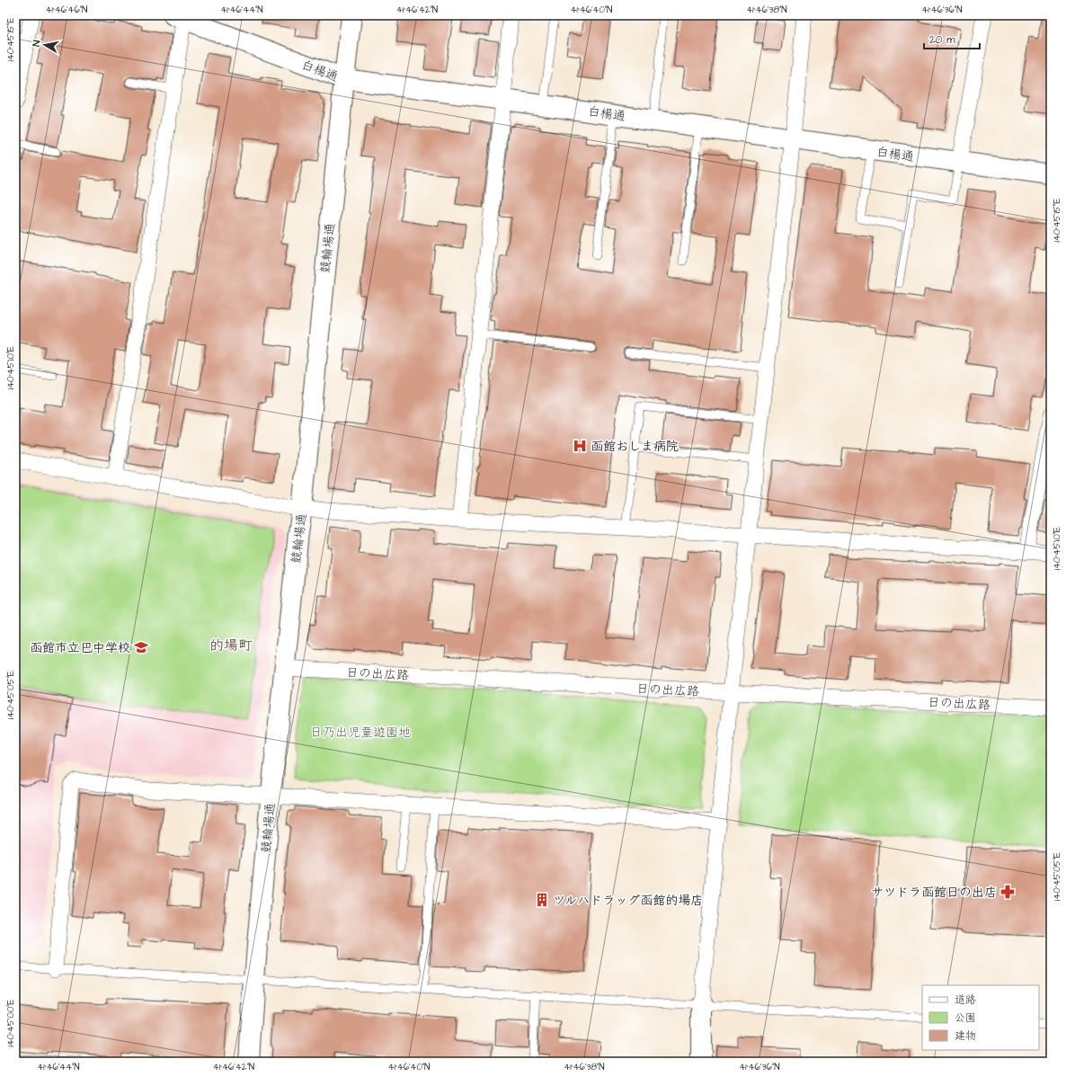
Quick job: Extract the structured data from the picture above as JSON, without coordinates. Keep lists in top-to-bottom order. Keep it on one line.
{"streets":{"street":["白楊通","競輪場通","日の出広路"]},"crossings":[["白楊通","競輪場通"],["競輪場通","日の出広路"]],"districts":["的場町"],"parks":["日乃出児童遊園地"],"places":{"hospital":["函館おしま病院"],"school or university":["函館市立巴中学校"],"pharmacy":["サツドラ函館日の出店"],"building":["ツルハドラッグ函館的場店"]},"legend":["道路","公園","建物"],"scale_bar":"20 m","north":"left","coordinates":["41°46'46\"N","41°46'44\"N","41°46'42\"N","41°46'40\"N","41°46'38\"N","41°46'36\"N","140°45'15\"E","140°45'10\"E","140°45'05\"E","140°45'00\"E"]}
